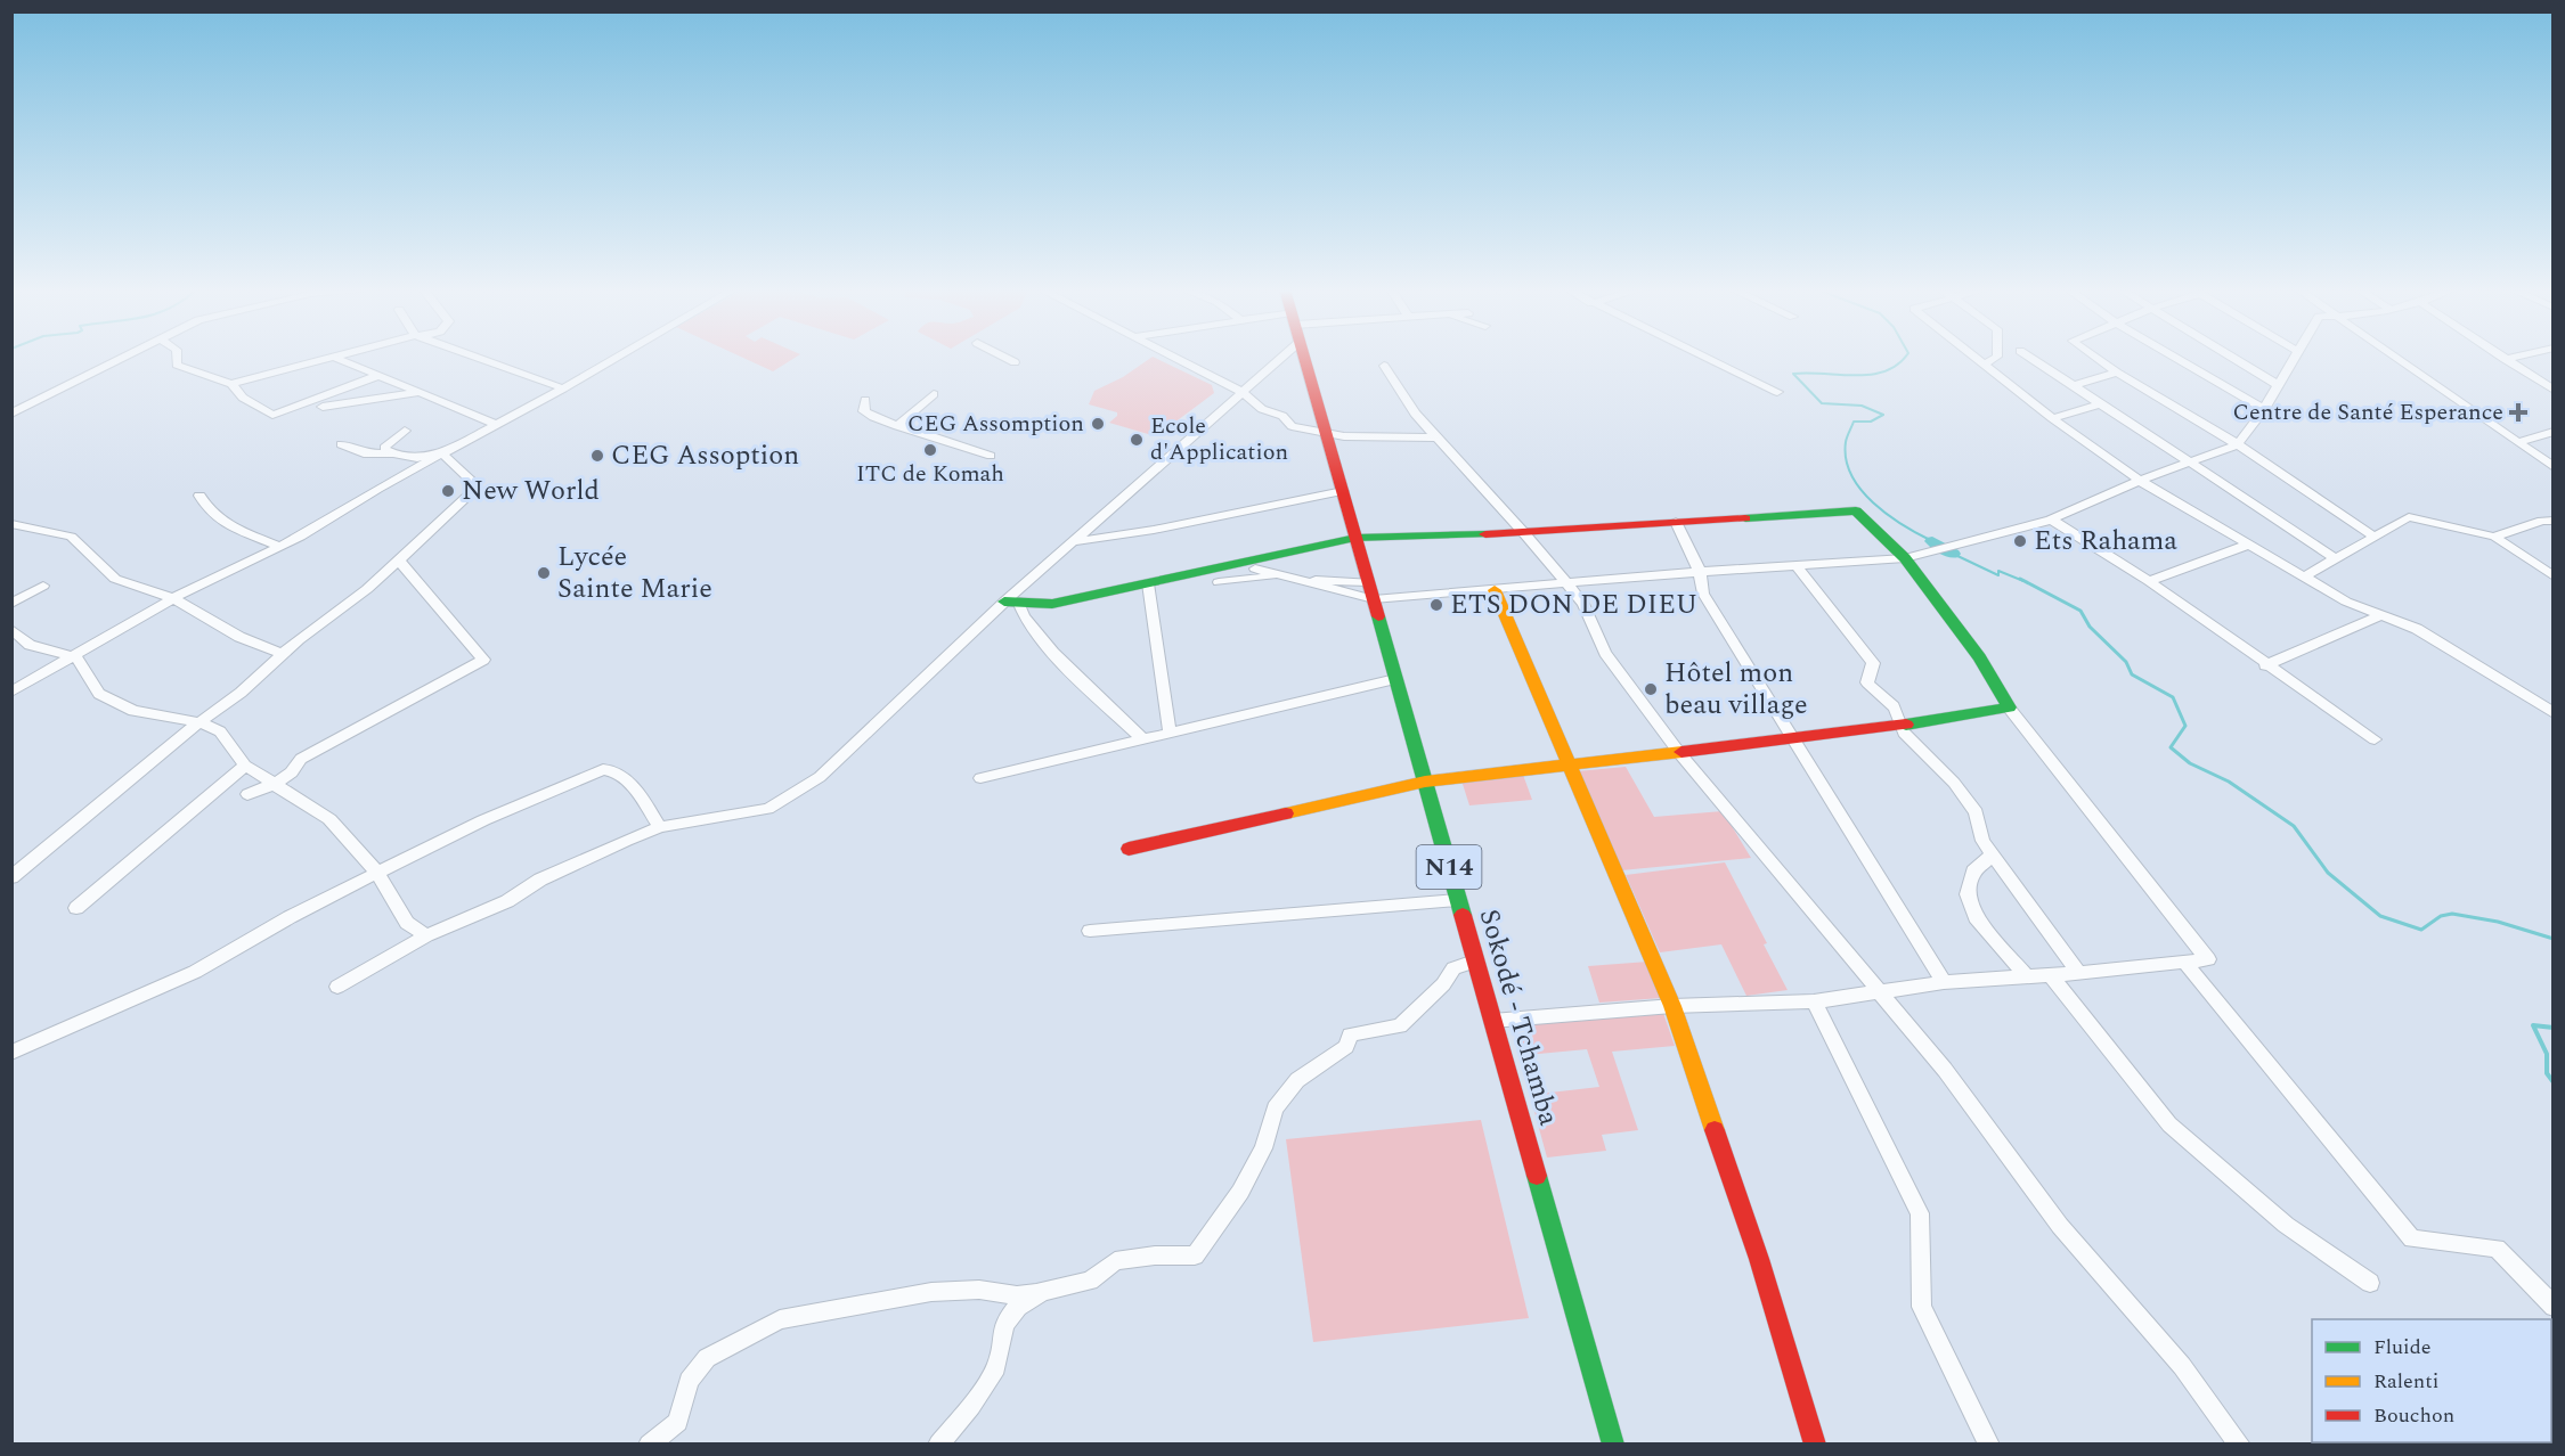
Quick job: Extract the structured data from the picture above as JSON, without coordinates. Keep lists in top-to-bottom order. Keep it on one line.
{"streets":{"street":["N14","Sokodé - Tchamba"]},"places":{"health":["Centre de Santé Esperance"],"other":["CEG Assomption","Ecole d'Application","ITC de Komah","CEG Assoption","New World","Ets Rahama","Lycée Sainte Marie","ETS DON DE DIEU","Hôtel mon beau village"]},"legend":["Fluide","Ralenti","Bouchon"]}
